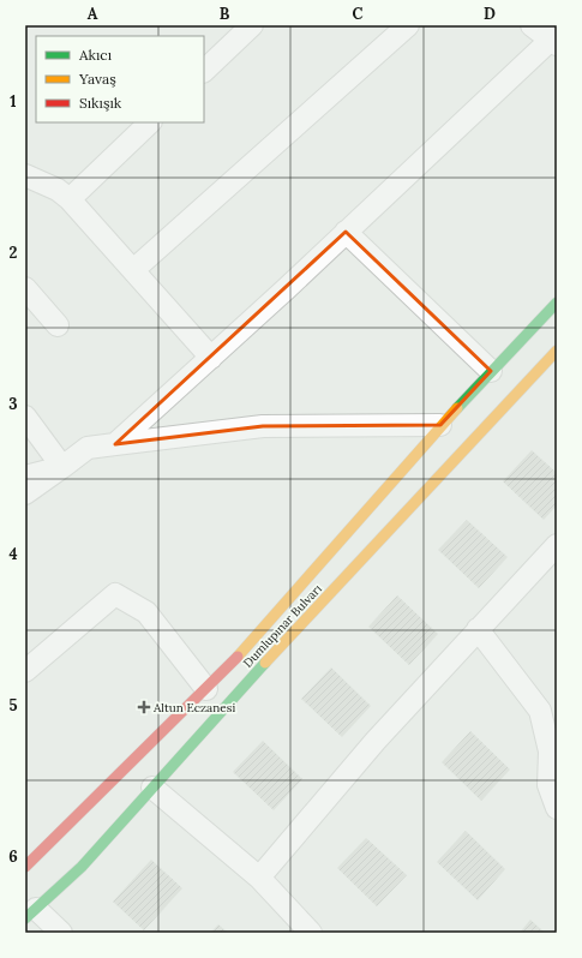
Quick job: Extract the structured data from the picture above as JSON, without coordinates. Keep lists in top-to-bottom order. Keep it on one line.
{"streets":{"main road":["Dumlupınar Bulvarı"]},"places":{"health":["Altun Eczanesi"]},"legend":["Akıcı","Yavaş","Sıkışık"],"grid":{"columns":["A","B","C","D"],"rows":["1","2","3","4","5","6"]}}
